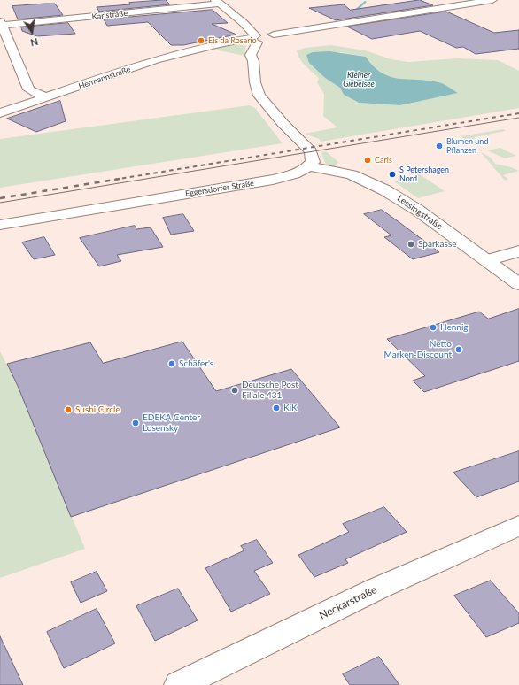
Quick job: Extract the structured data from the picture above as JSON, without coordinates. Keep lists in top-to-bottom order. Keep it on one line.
{"streets":{"street":["Karlstraße","Hermannstraße","Eggersdorfer Straße","Lessingstraße","Neckarstraße"]},"crossings":[["Eggersdorfer Straße","Lessingstraße"]],"water":["Kleiner Giebelsee"],"places":["Eis da Rosario","Blumen und Pflanzen","Carls","S Petershagen Nord","Sparkasse","Hennig","Netto Marken-Discount","Schäfer's","Deutsche Post Filiale 431","KiK","Sushi Circle","EDEKA Center Losensky"],"north":"bottom"}
